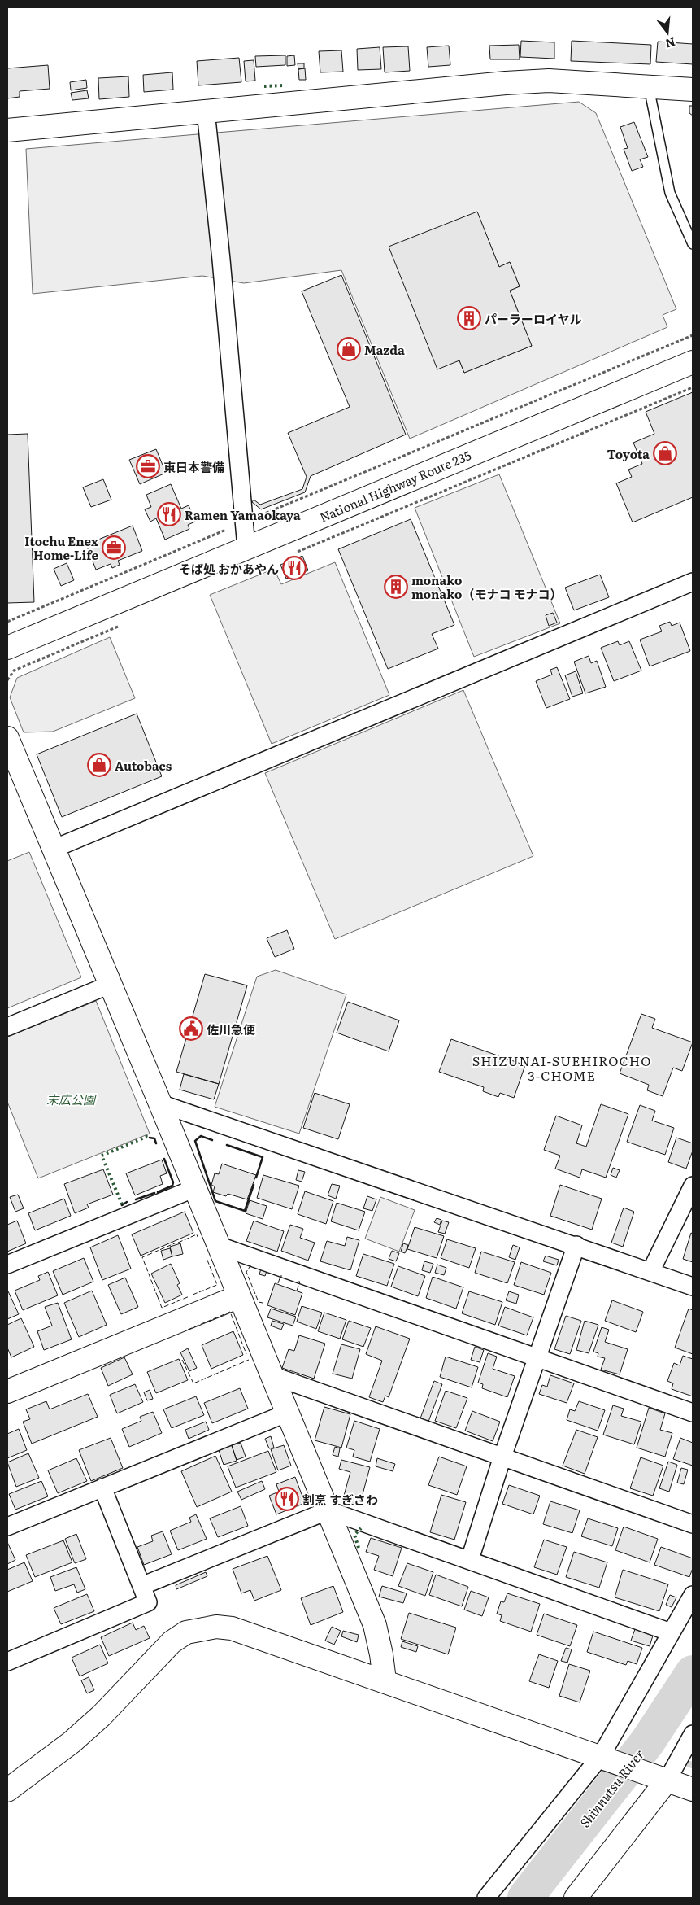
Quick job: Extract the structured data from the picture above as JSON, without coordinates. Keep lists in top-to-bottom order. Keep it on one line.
{"streets":{"main road":["National Highway Route 235"]},"districts":["SHIZUNAI-SUEHIROCHO 3-CHOME"],"water":["Shinnutsu River"],"parks":["末広公園"],"places":{"building":["パーラーロイヤル","monako monako（モナコ モナコ）"],"shop":["Mazda","Toyota","Autobacs"],"office":["東日本警備","Itochu Enex Home-Life"],"restaurant":["Ramen Yamaokaya","そば処 おかあやん","割烹 すぎさわ"],"public building":["佐川急便"]},"north":"bottom"}
